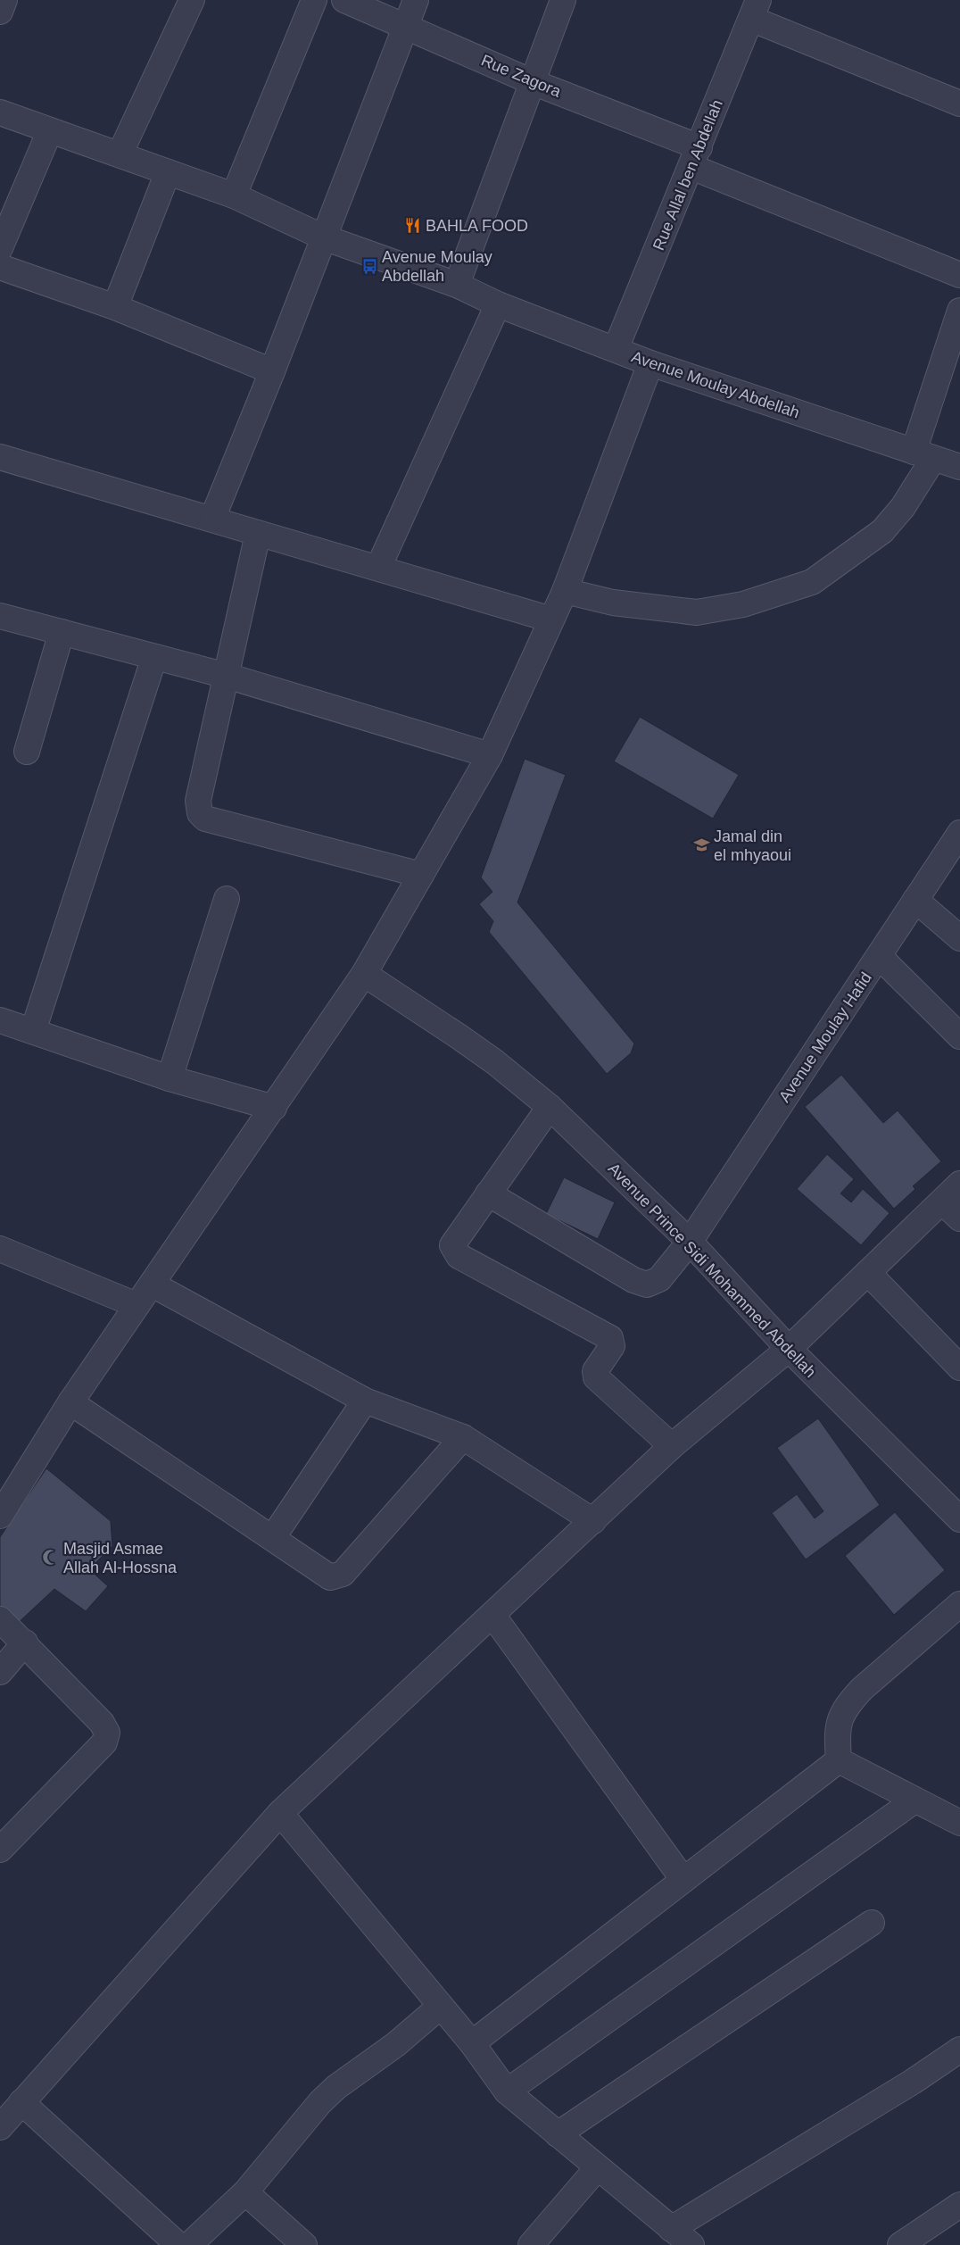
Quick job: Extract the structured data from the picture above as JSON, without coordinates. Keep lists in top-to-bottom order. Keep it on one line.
{"streets":{"street":["Rue Zagora","Rue Allal ben Abdellah","Avenue Moulay Abdellah","Avenue Moulay Hafid","Avenue Prince Sidi Mohammed Abdellah"]},"crossings":[["Rue Zagora","Rue Allal ben Abdellah"],["Rue Allal ben Abdellah","Avenue Moulay Abdellah"],["Avenue Moulay Hafid","Avenue Prince Sidi Mohammed Abdellah"]],"places":{"restaurant":["BAHLA FOOD"],"bus stop":["Avenue Moulay Abdellah"],"school or university":["Jamal din el mhyaoui"],"mosque":["Masjid Asmae Allah Al-Hossna"]}}
